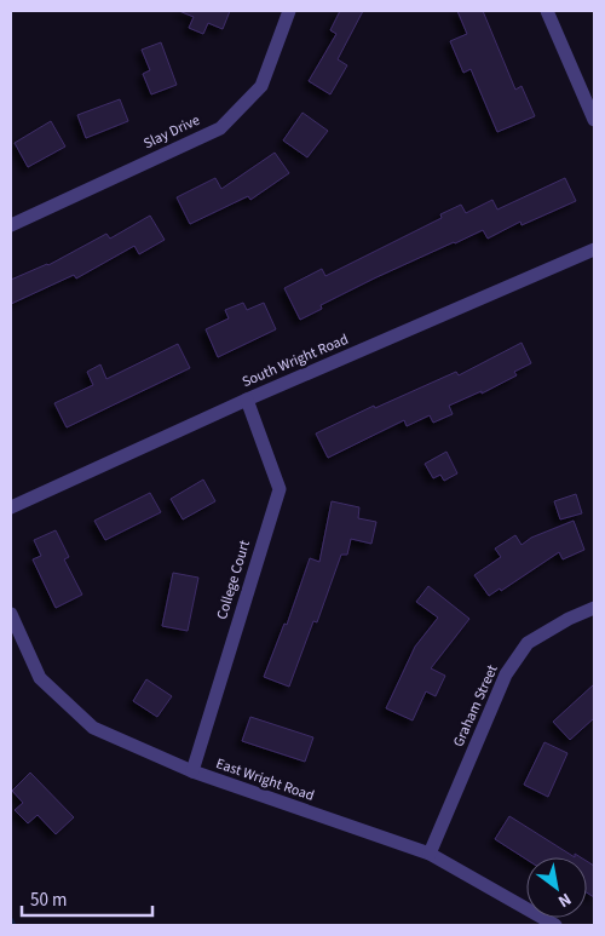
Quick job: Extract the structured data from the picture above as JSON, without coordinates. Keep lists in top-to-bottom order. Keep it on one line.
{"streets":{"street":["Slay Drive","South Wright Road","College Court","Graham Street","East Wright Road"]},"crossings":[["South Wright Road","College Court"],["College Court","East Wright Road"],["Graham Street","East Wright Road"]],"scale_bar":"50 m","north":"bottom right"}
